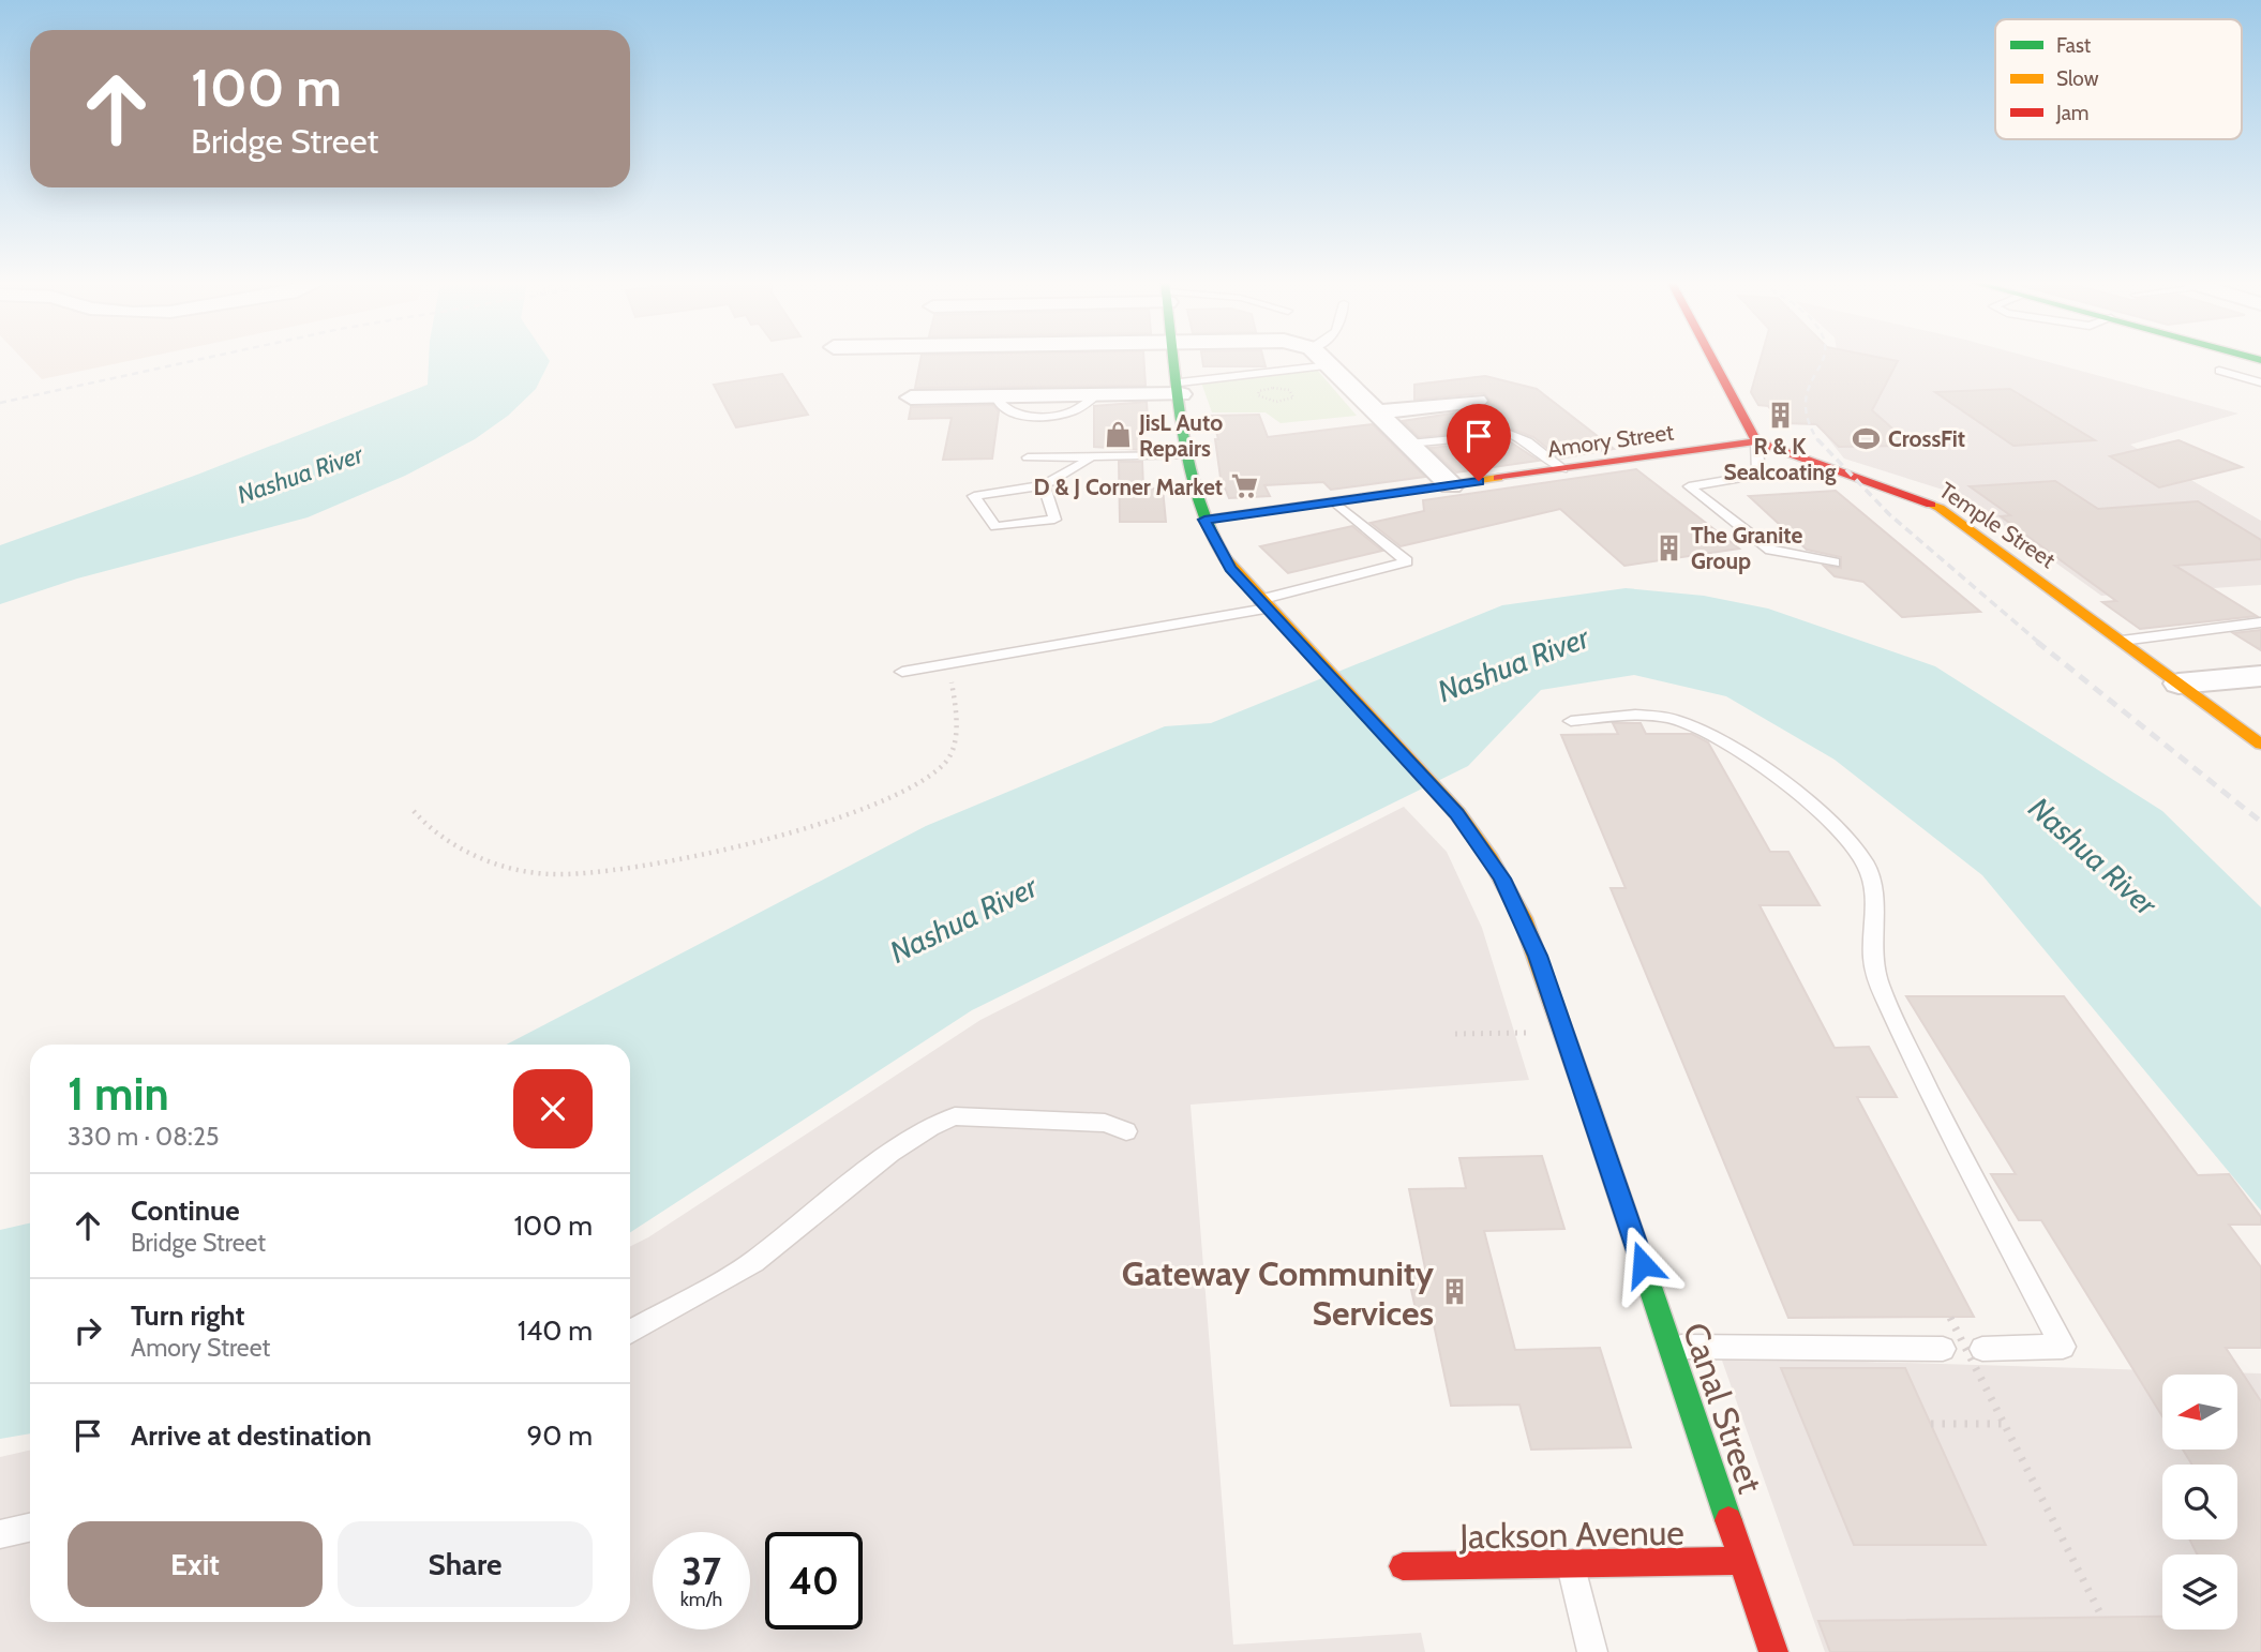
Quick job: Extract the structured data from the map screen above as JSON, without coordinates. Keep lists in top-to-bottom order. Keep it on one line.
{"streets":{"street":["Amory Street","Temple Street","Canal Street","Jackson Avenue"]},"crossings":[["Amory Street","Temple Street"],["Amory Street","Canal Street"],["Canal Street","Jackson Avenue"]],"water":["Nashua River"],"places":{"building":["R & K Sealcoating","The Granite Group","Gateway Community Services"],"shop":["JisL Auto Repairs"],"sports":["CrossFit"],"supermarket":["D & J Corner Market"]},"legend":["Fast","Slow","Jam"],"north":"left","page":{"turn":["100 m","Bridge Street"],"heading":["1 min","330 m · 08:25"],"list":[{"name":"Continue","note":"Bridge Street","value":"100 m"},{"name":"Turn right","note":"Amory Street","value":"140 m"},{"name":"Arrive at destination","value":"90 m"}],"buttons":["Exit","Share"],"speed":"37 km/h","limit":"40"}}
